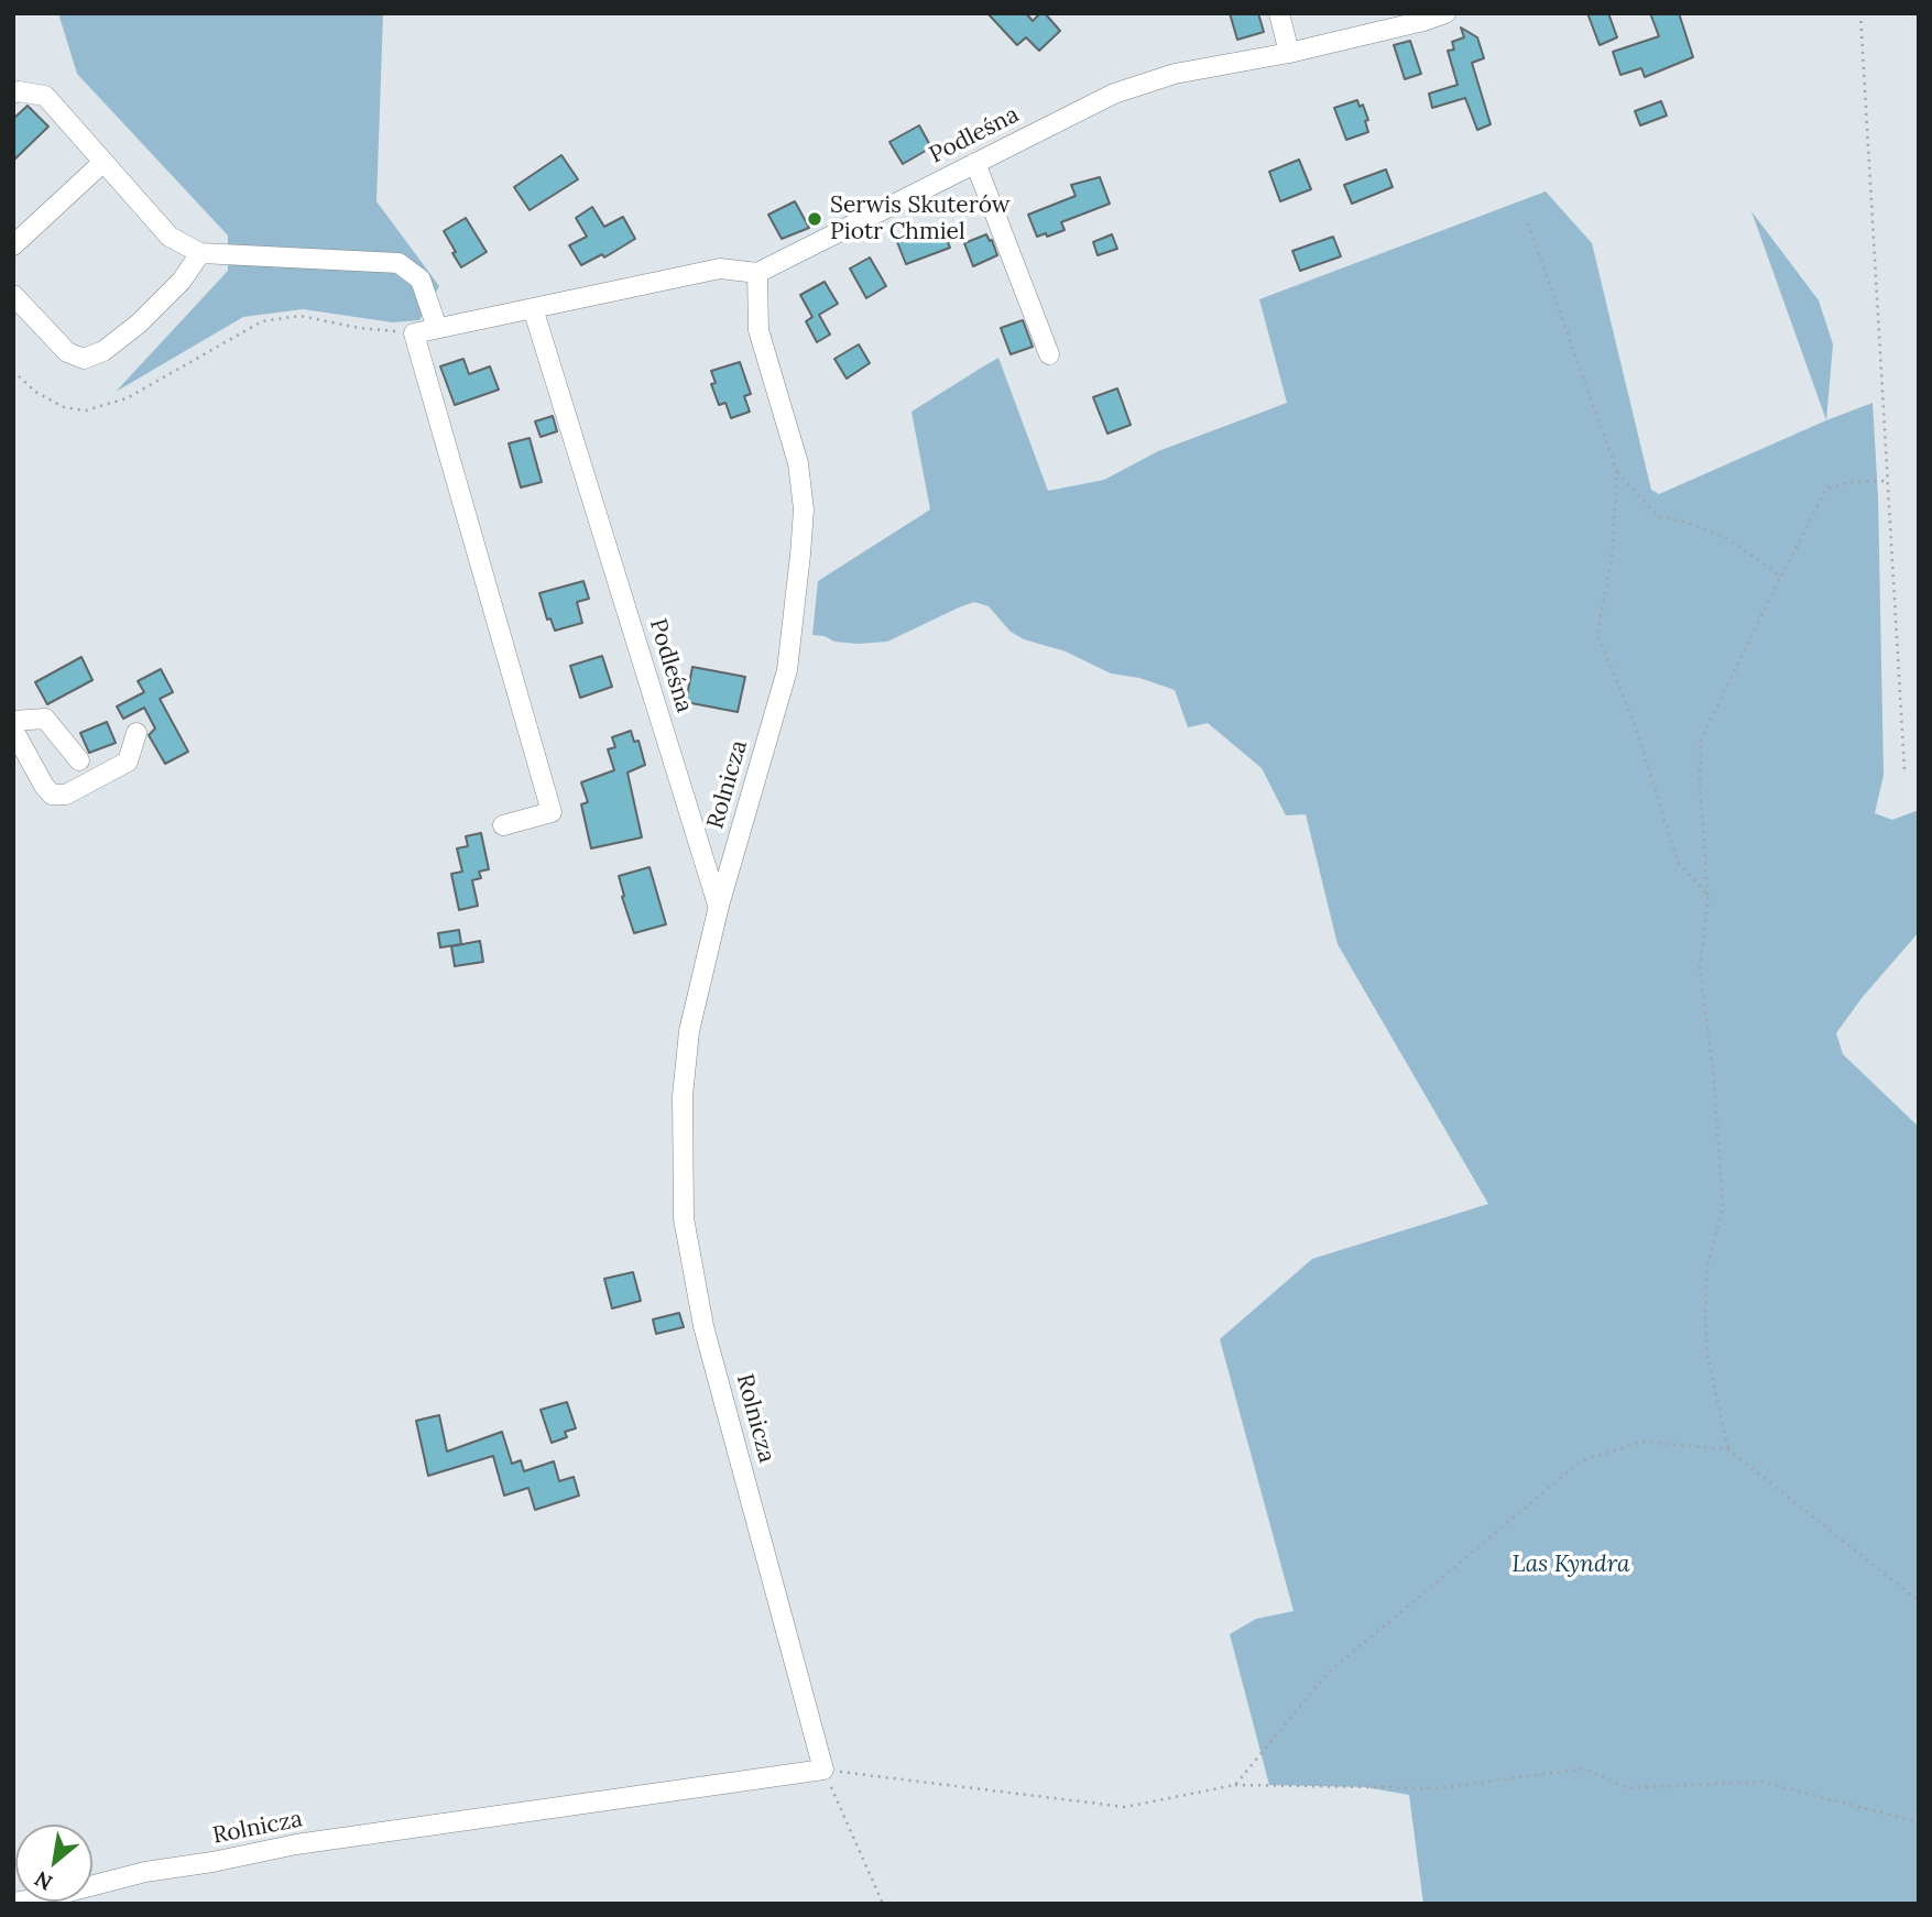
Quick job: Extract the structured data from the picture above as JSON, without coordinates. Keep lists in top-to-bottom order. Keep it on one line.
{"streets":{"street":["Podleśna","Rolnicza"]},"crossings":[["Podleśna","Rolnicza"]],"parks":["Las Kyndra"],"places":["Serwis Skuterów Piotr Chmiel"],"north":"bottom left"}
